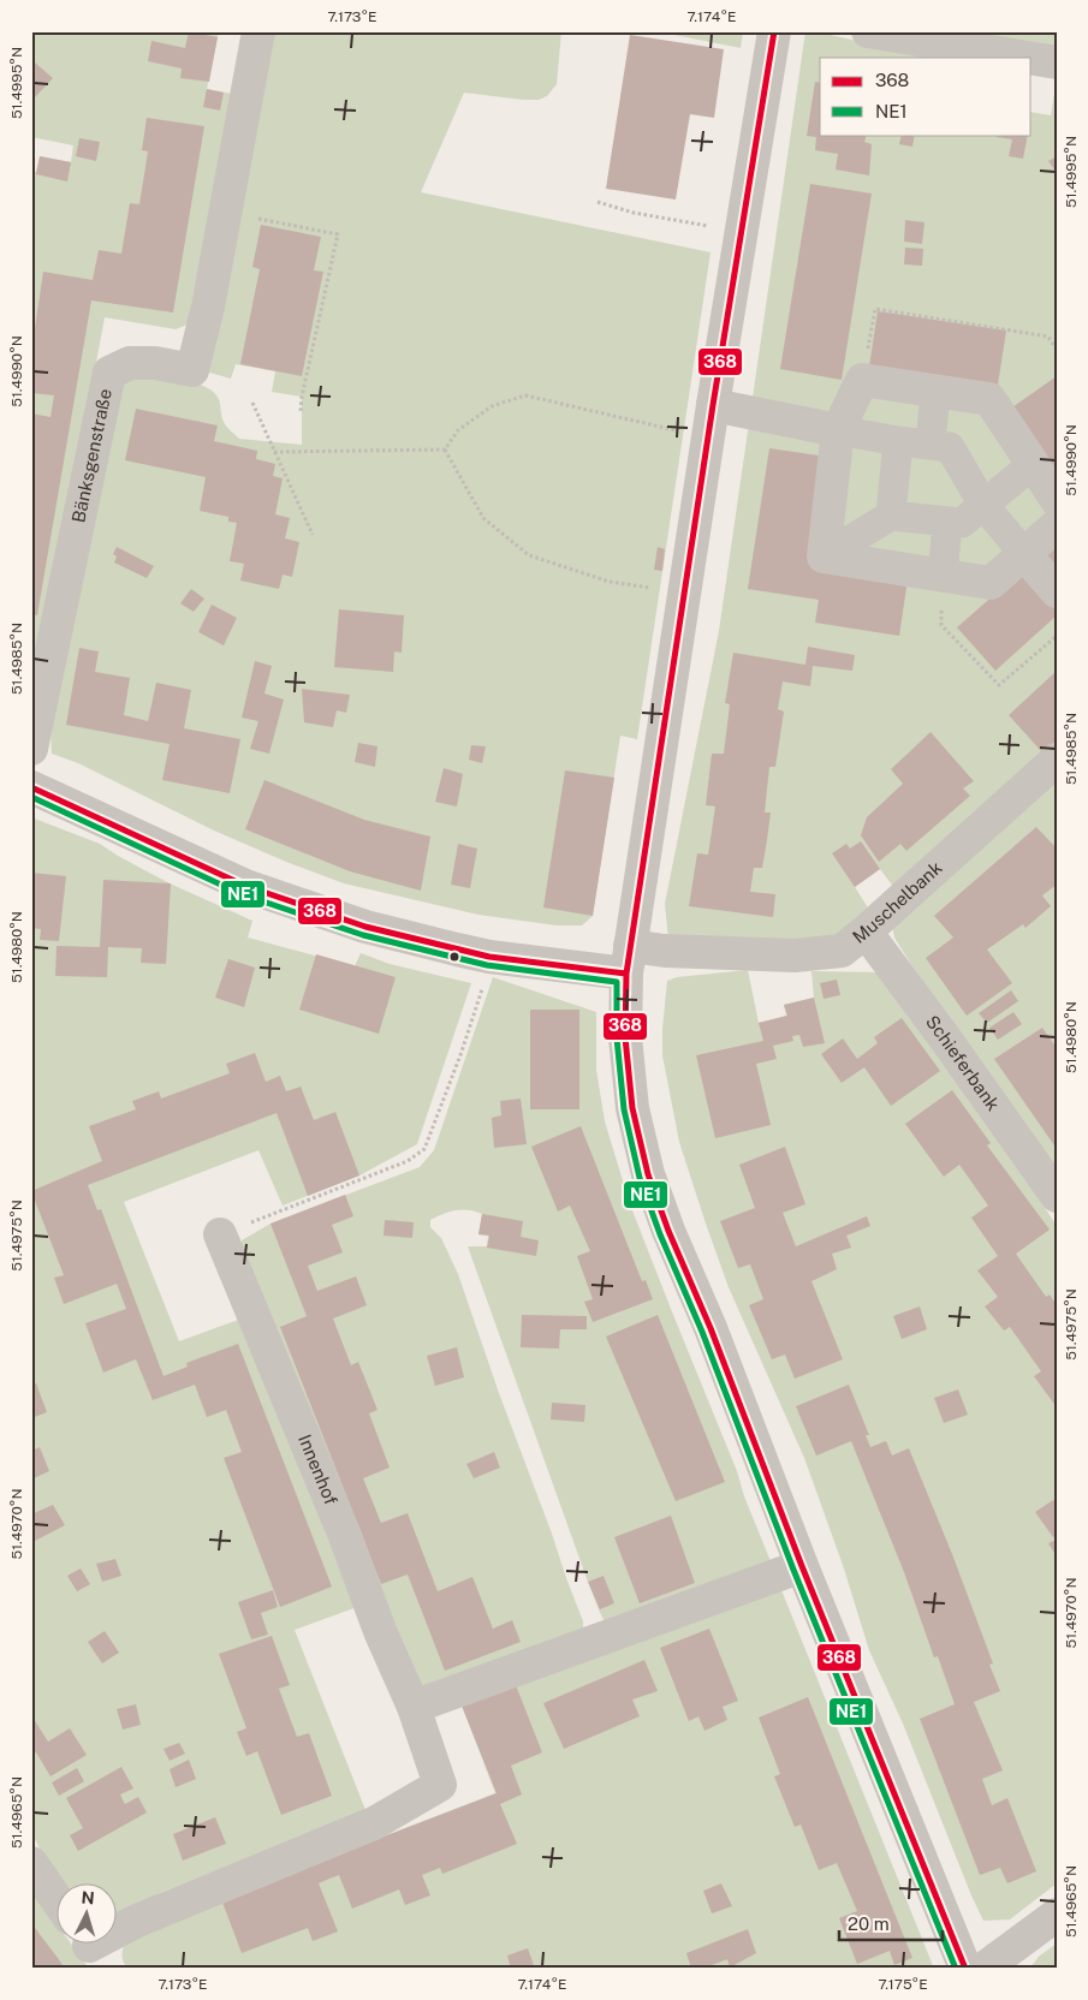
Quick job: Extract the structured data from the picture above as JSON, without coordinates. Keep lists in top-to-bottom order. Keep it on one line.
{"streets":{"street":["Bänksgenstraße","Muschelbank","Schieferbank","Innenhof"]},"crossings":[["Muschelbank","Schieferbank"]],"lines":["transit line 368","transit line NE1"],"legend":["368","NE1"],"scale_bar":"20 m","north":"top","coordinates":["7.173°E","7.174°E","51.4995°N","51.4990°N","51.4985°N","51.4980°N","51.4975°N","51.4970°N","51.4965°N","7.175°E"]}
